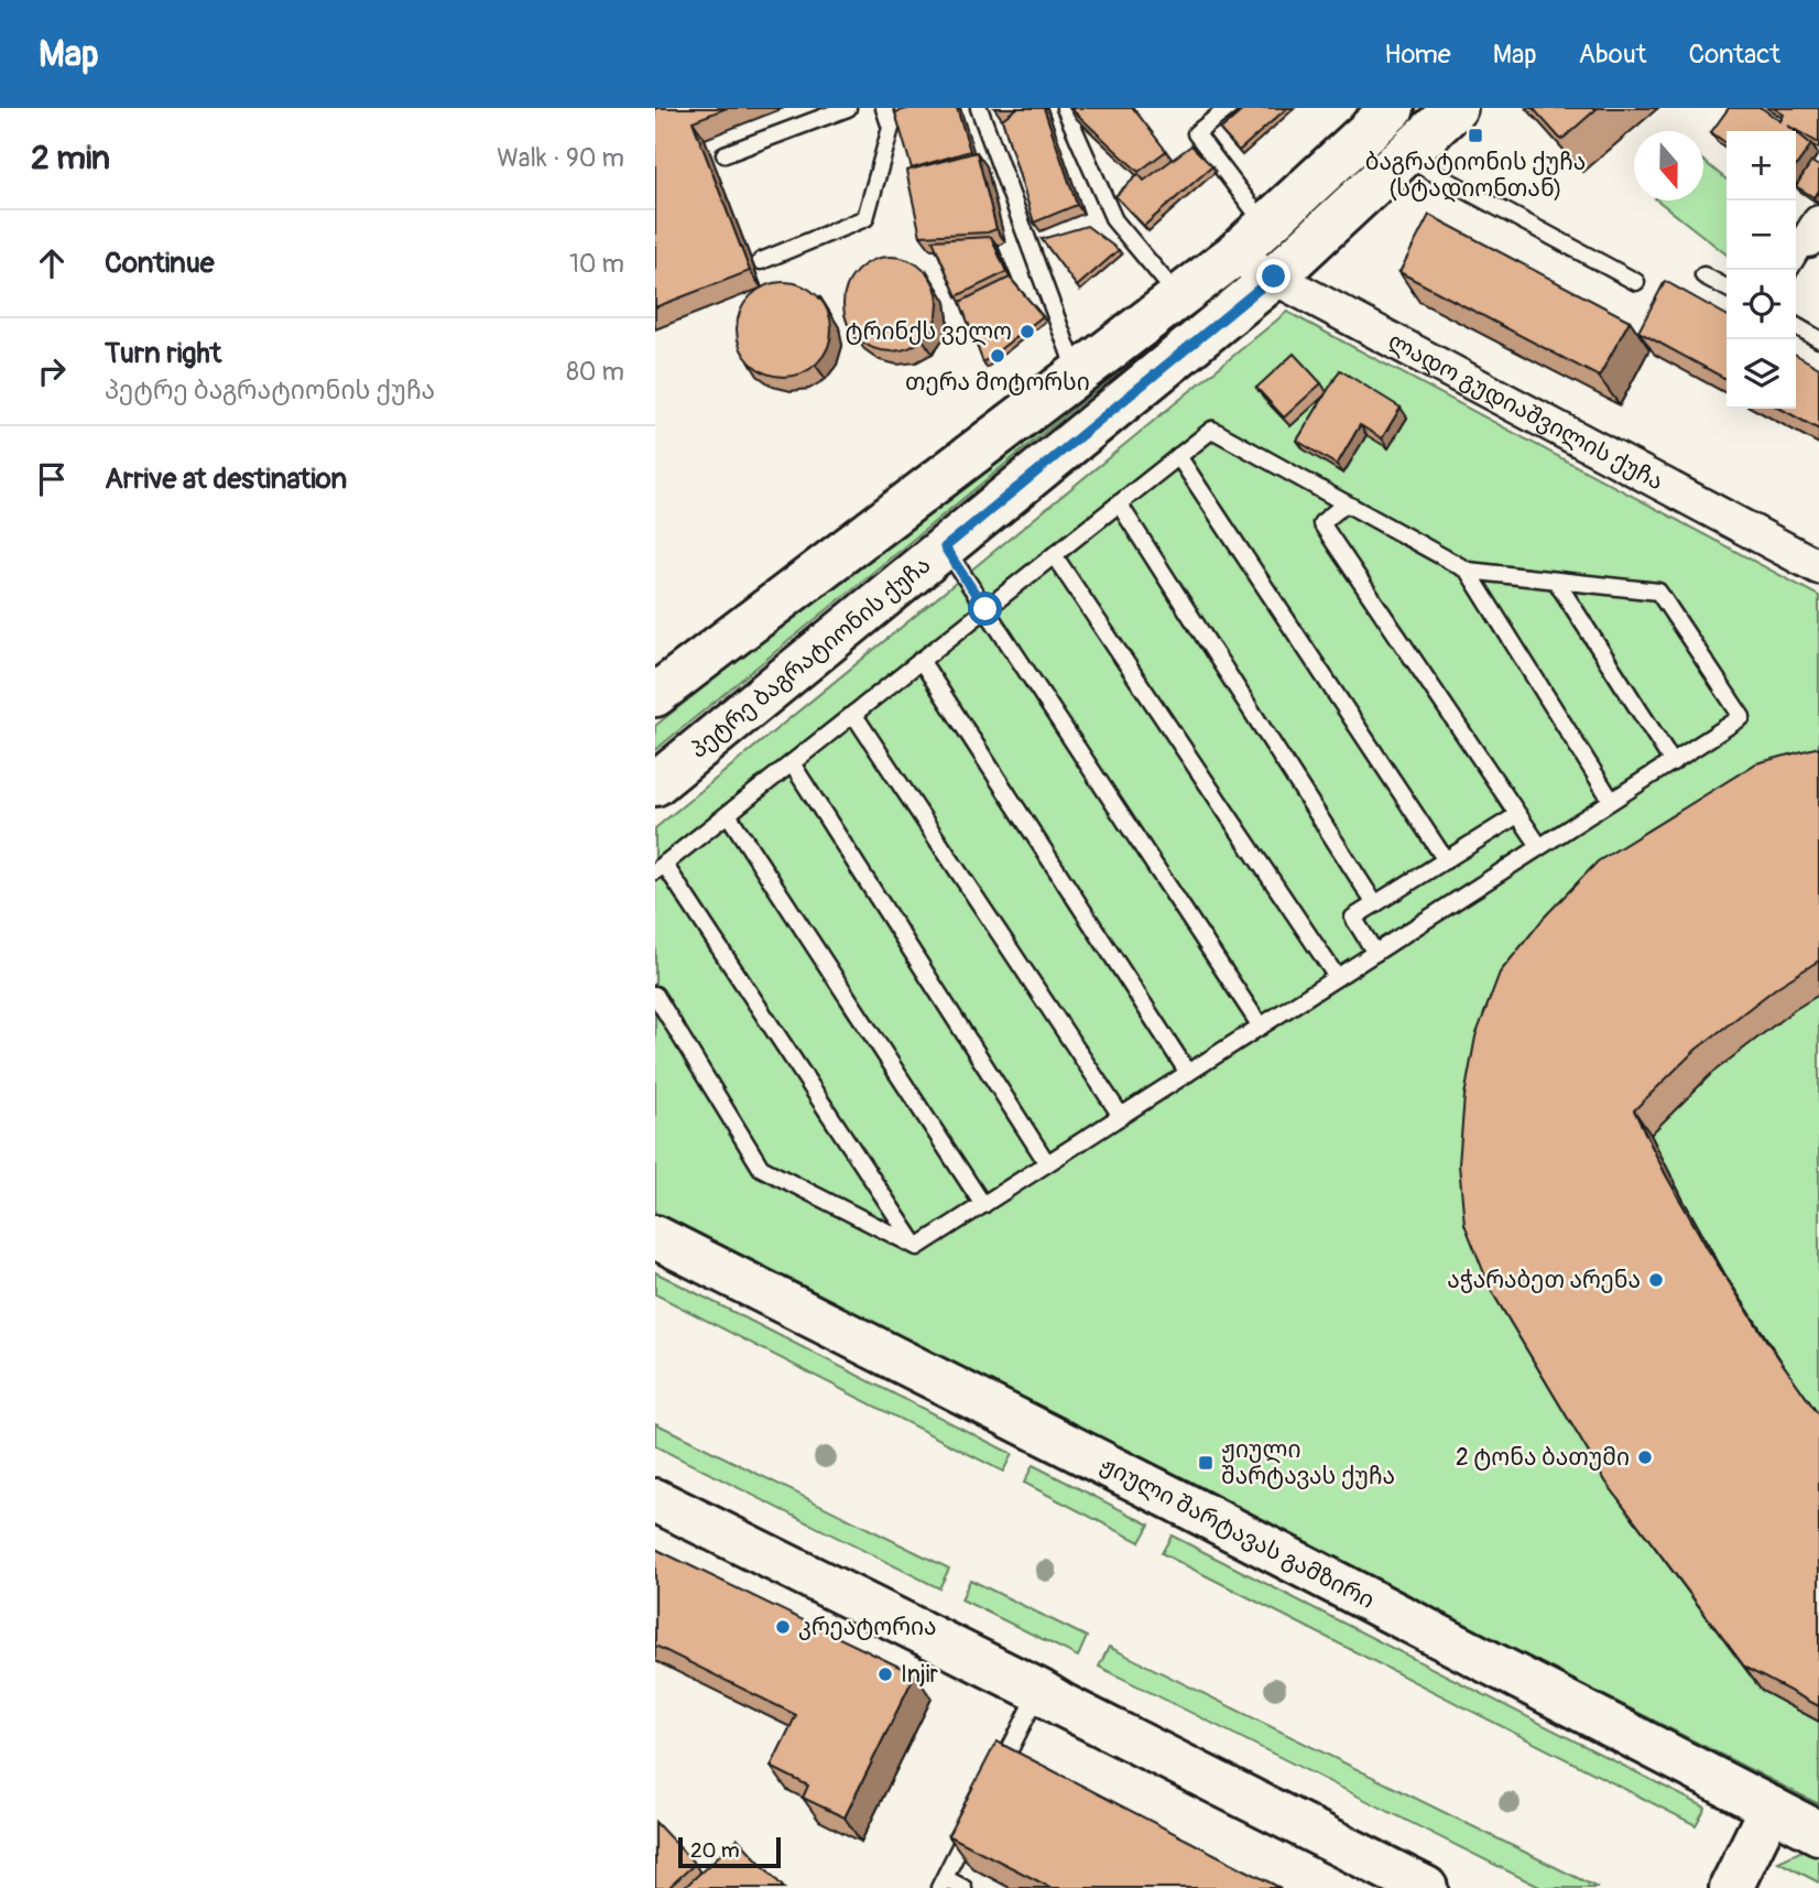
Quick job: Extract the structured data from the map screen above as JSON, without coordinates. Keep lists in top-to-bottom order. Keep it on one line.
{"streets":{"main road":["პეტრე ბაგრატიონის ქუჩა","ჟიული შარტავას გამზირი"],"street":["ლადო გუდიაშვილის ქუჩა"]},"crossings":[["ლადო გუდიაშვილის ქუჩა","პეტრე ბაგრატიონის ქუჩა"]],"places":{"transit":["ბაგრატიონის ქუჩა (სტადიონთან)","ჟიული შარტავას ქუჩა"],"other":["ტრინქს ველო","თერა მოტორსი","აჭარაბეთ არენა","2 ტონა ბათუმი","კრეატორია","Injir"]},"scale_bar":"20 m","north":"bottom","page":{"header":"Map","nav":["Home","Map","About","Contact"],"heading":["2 min","Walk · 90 m"],"map_buttons":["+","−"],"list":[["Continue","10 m"],["Turn right","პეტრე ბაგრატიონის ქუჩა","80 m"],"Arrive at destination"],"scale":"20 m"}}
